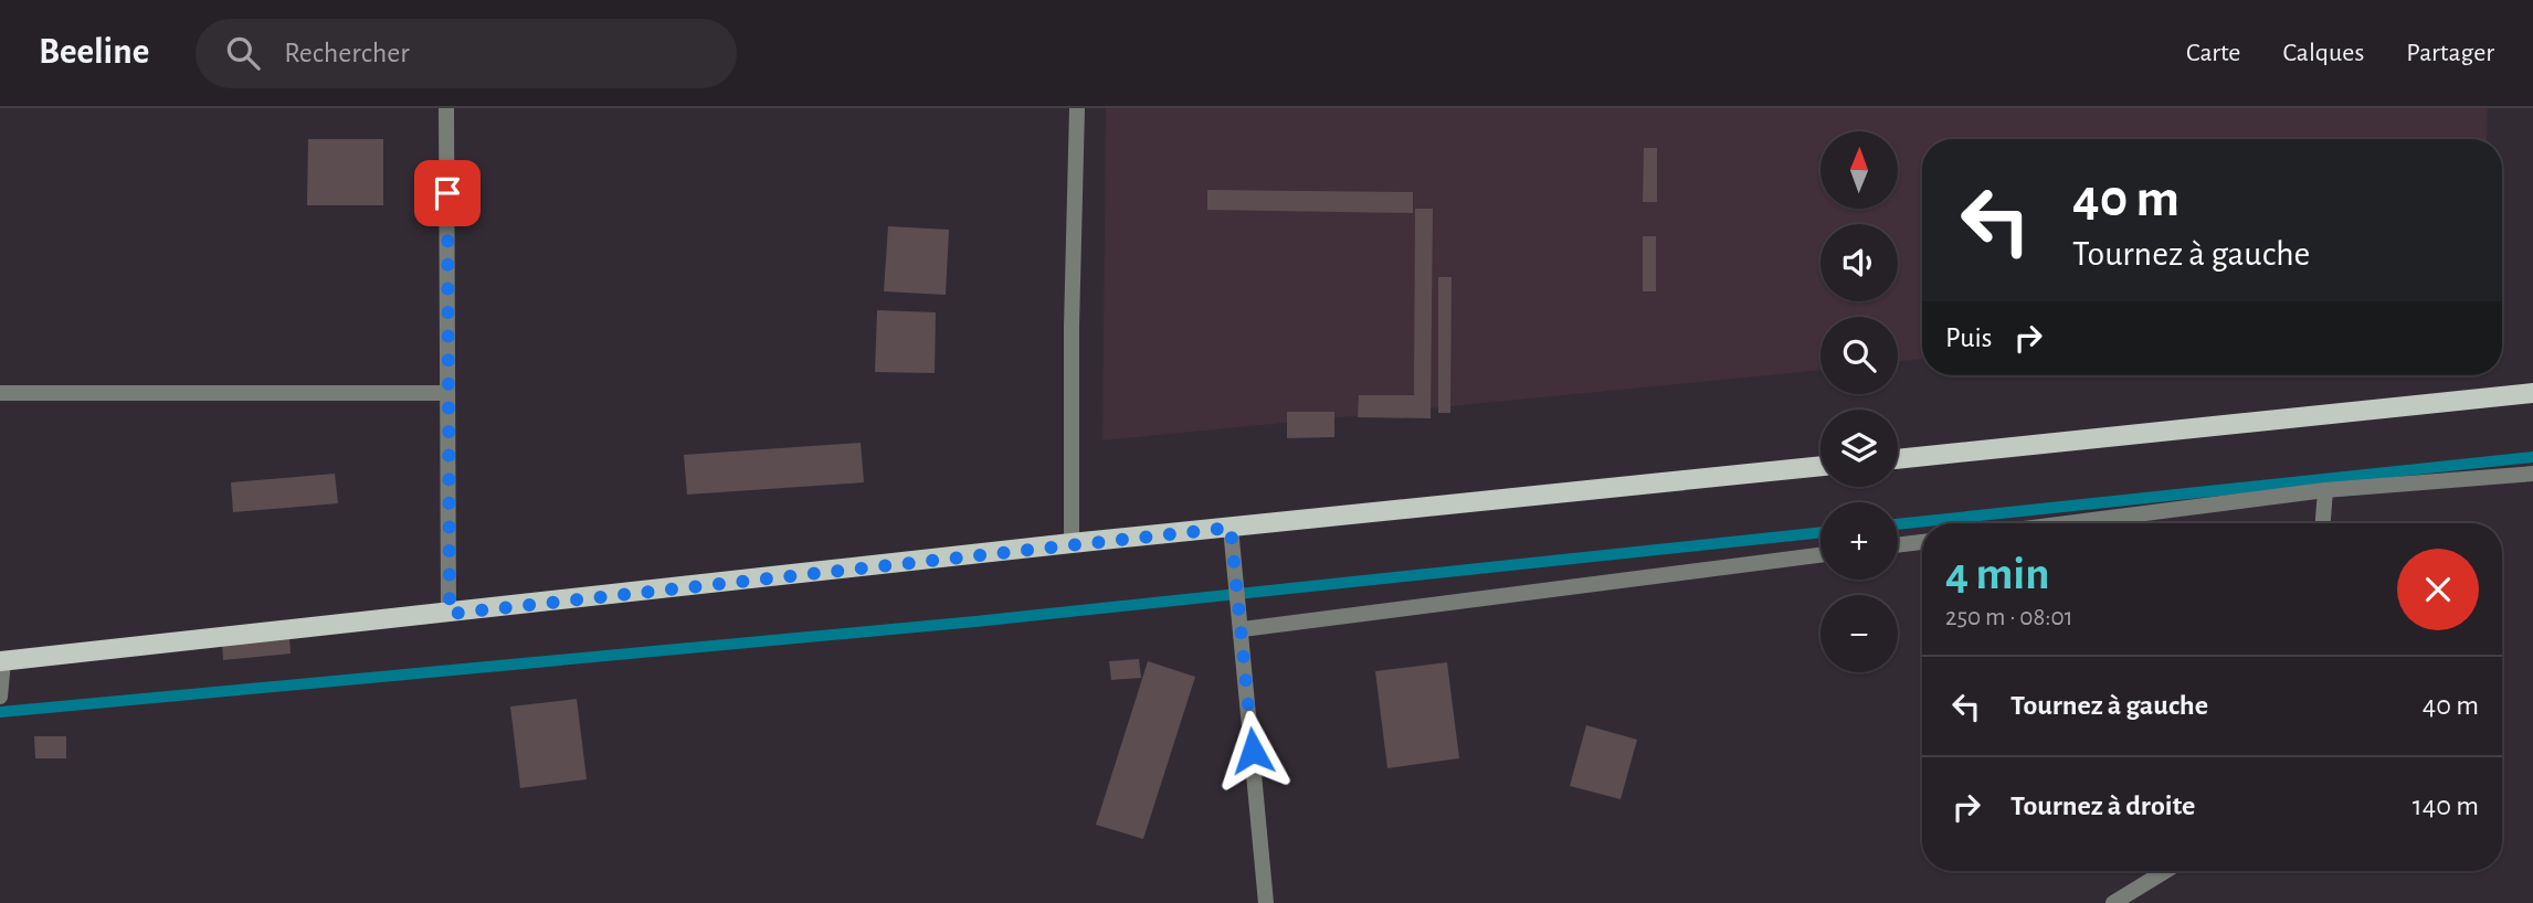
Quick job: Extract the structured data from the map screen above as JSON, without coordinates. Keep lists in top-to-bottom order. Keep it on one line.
{"north":"top","page":{"header":"Beeline","search":"Rechercher","nav":["Carte","Calques","Partager"],"map_buttons":["+","−"],"turn":["40 m","Tournez à gauche"],"then":"Puis","heading":["4 min","250 m · 08:01"],"list":[{"name":"Tournez à gauche","value":"40 m"},{"name":"Tournez à droite","value":"140 m"}]}}
